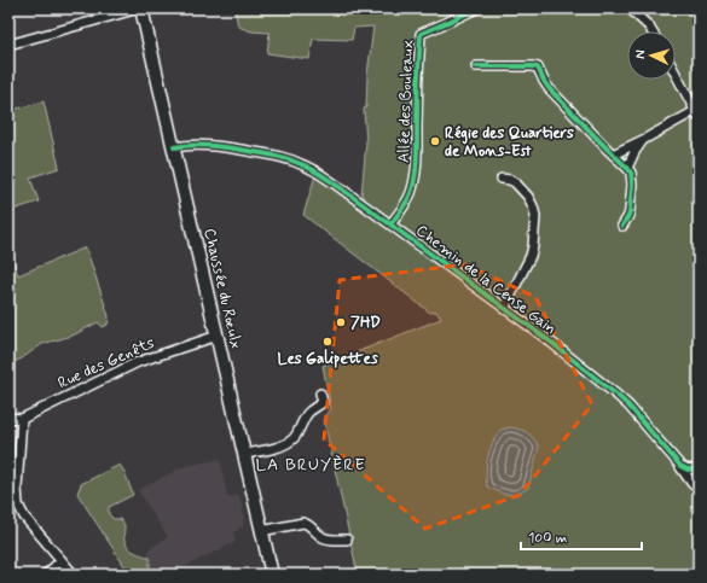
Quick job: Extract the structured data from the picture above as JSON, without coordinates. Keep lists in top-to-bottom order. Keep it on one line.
{"streets":{"main road":["Chaussée du Rœulx"],"street":["Allée des Bouleaux","Chemin de la Cense Gain","Rue des Genêts"]},"crossings":[["Allée des Bouleaux","Chemin de la Cense Gain"],["Chemin de la Cense Gain","Chaussée du Rœulx"],["Chaussée du Rœulx","Rue des Genêts"]],"districts":["LA BRUYÈRE"],"places":["Régie des Quartiers de Mons-Est","7HD","Les Galipettes"],"scale_bar":"100 m","north":"left"}
